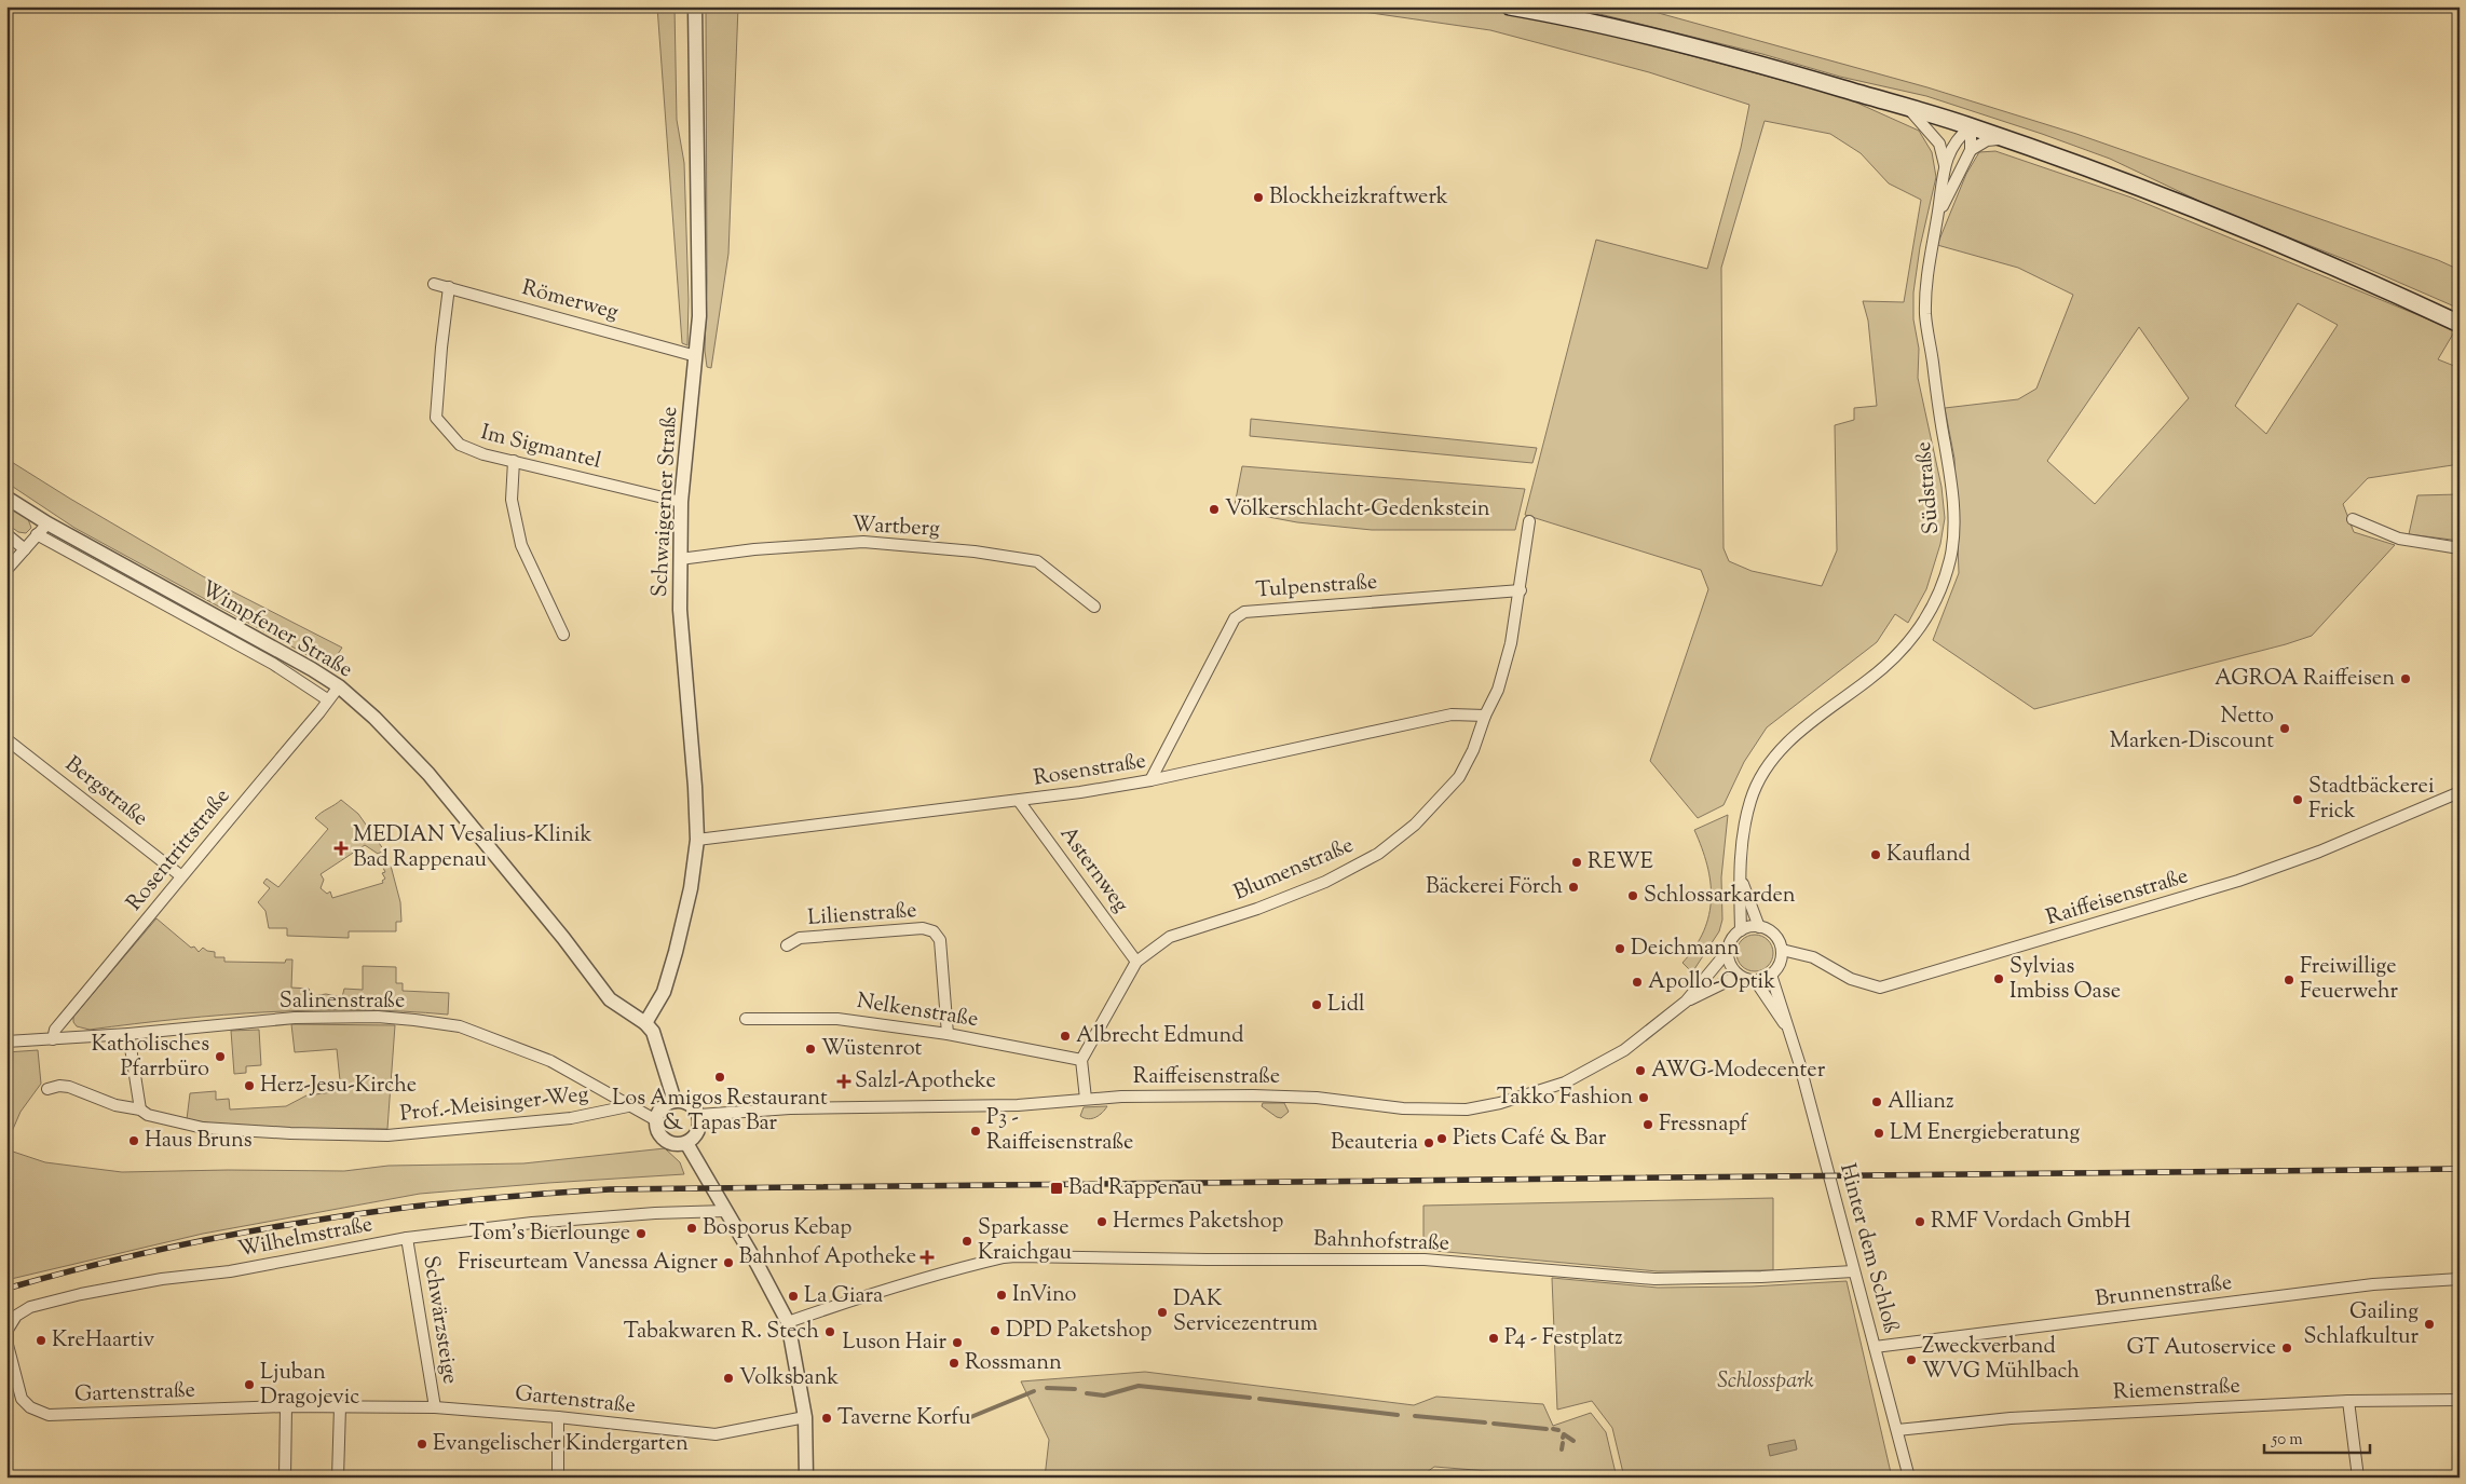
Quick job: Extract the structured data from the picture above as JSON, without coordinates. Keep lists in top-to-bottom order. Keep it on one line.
{"streets":{"street":["Römerweg","Im Sigmantel","Südstraße","Schwaigerner Straße","Wartberg","Tulpenstraße","Wimpfener Straße","Rosenstraße","Bergstraße","Rosentrittstraße","Asternweg","Blumenstraße","Raiffeisenstraße","Lilienstraße","Salinenstraße","Nelkenstraße","Prof.-Meisinger-Weg","Wilhelmstraße","Bahnhofstraße","Hinter dem Schloß","Brunnenstraße","Schwärzsteige","Riemenstraße","Gartenstraße"]},"crossings":[["Römerweg","Im Sigmantel"],["Römerweg","Schwaigerner Straße"],["Im Sigmantel","Schwaigerner Straße"],["Südstraße","Raiffeisenstraße"],["Südstraße","Hinter dem Schloß"],["Schwaigerner Straße","Wartberg"],["Schwaigerner Straße","Wimpfener Straße"],["Schwaigerner Straße","Rosenstraße"],["Tulpenstraße","Rosenstraße"],["Tulpenstraße","Blumenstraße"],["Wimpfener Straße","Rosentrittstraße"],["Wimpfener Straße","Raiffeisenstraße"],["Wimpfener Straße","Salinenstraße"],["Rosenstraße","Asternweg"],["Rosenstraße","Blumenstraße"],["Bergstraße","Rosentrittstraße"],["Rosentrittstraße","Salinenstraße"],["Asternweg","Blumenstraße"],["Blumenstraße","Nelkenstraße"],["Raiffeisenstraße","Salinenstraße"],["Raiffeisenstraße","Hinter dem Schloß"],["Lilienstraße","Nelkenstraße"],["Salinenstraße","Prof.-Meisinger-Weg"],["Wilhelmstraße","Schwärzsteige"],["Wilhelmstraße","Gartenstraße"],["Bahnhofstraße","Hinter dem Schloß"],["Hinter dem Schloß","Brunnenstraße"],["Hinter dem Schloß","Riemenstraße"],["Schwärzsteige","Gartenstraße"]],"parks":["Schlosspark"],"places":{"other":["Blockheizkraftwerk","Völkerschlacht-Gedenkstein","AGROA Raiffeisen","Netto Marken-Discount","Stadtbäckerei Frick","Kaufland","REWE","Bäckerei Förch","Schlossarkarden","Deichmann","Sylvias Imbiss Oase","Freiwillige Feuerwehr","Apollo-Optik","Lidl","Albrecht Edmund","Wüstenrot","Katholisches Pfarrbüro","AWG-Modecenter","Los Amigos Restaurant & Tapas Bar","Herz-Jesu-Kirche","Takko Fashion","Allianz","Fressnapf","P3 - Raiffeisenstraße","LM Energieberatung","Piets Café & Bar","Haus Bruns","Beauteria","Hermes Paketshop","RMF Vordach GmbH","Bosporus Kebap","Tom's Bierlounge","Sparkasse Kraichgau","Friseurteam Vanessa Aigner","InVino","La Giara","DAK Servicezentrum","Gailing Schlafkultur","DPD Paketshop","Tabakwaren R. Stech","P4 - Festplatz","KreHaartiv","Luson Hair","GT Autoservice","Zweckverband WVG Mühlbach","Rossmann","Volksbank","Ljuban Dragojevic","Taverne Korfu","Evangelischer Kindergarten"],"health":["MEDIAN Vesalius-Klinik Bad Rappenau","Salzl-Apotheke","Bahnhof Apotheke"],"transit":["Bad Rappenau"]},"scale_bar":"50 m"}
